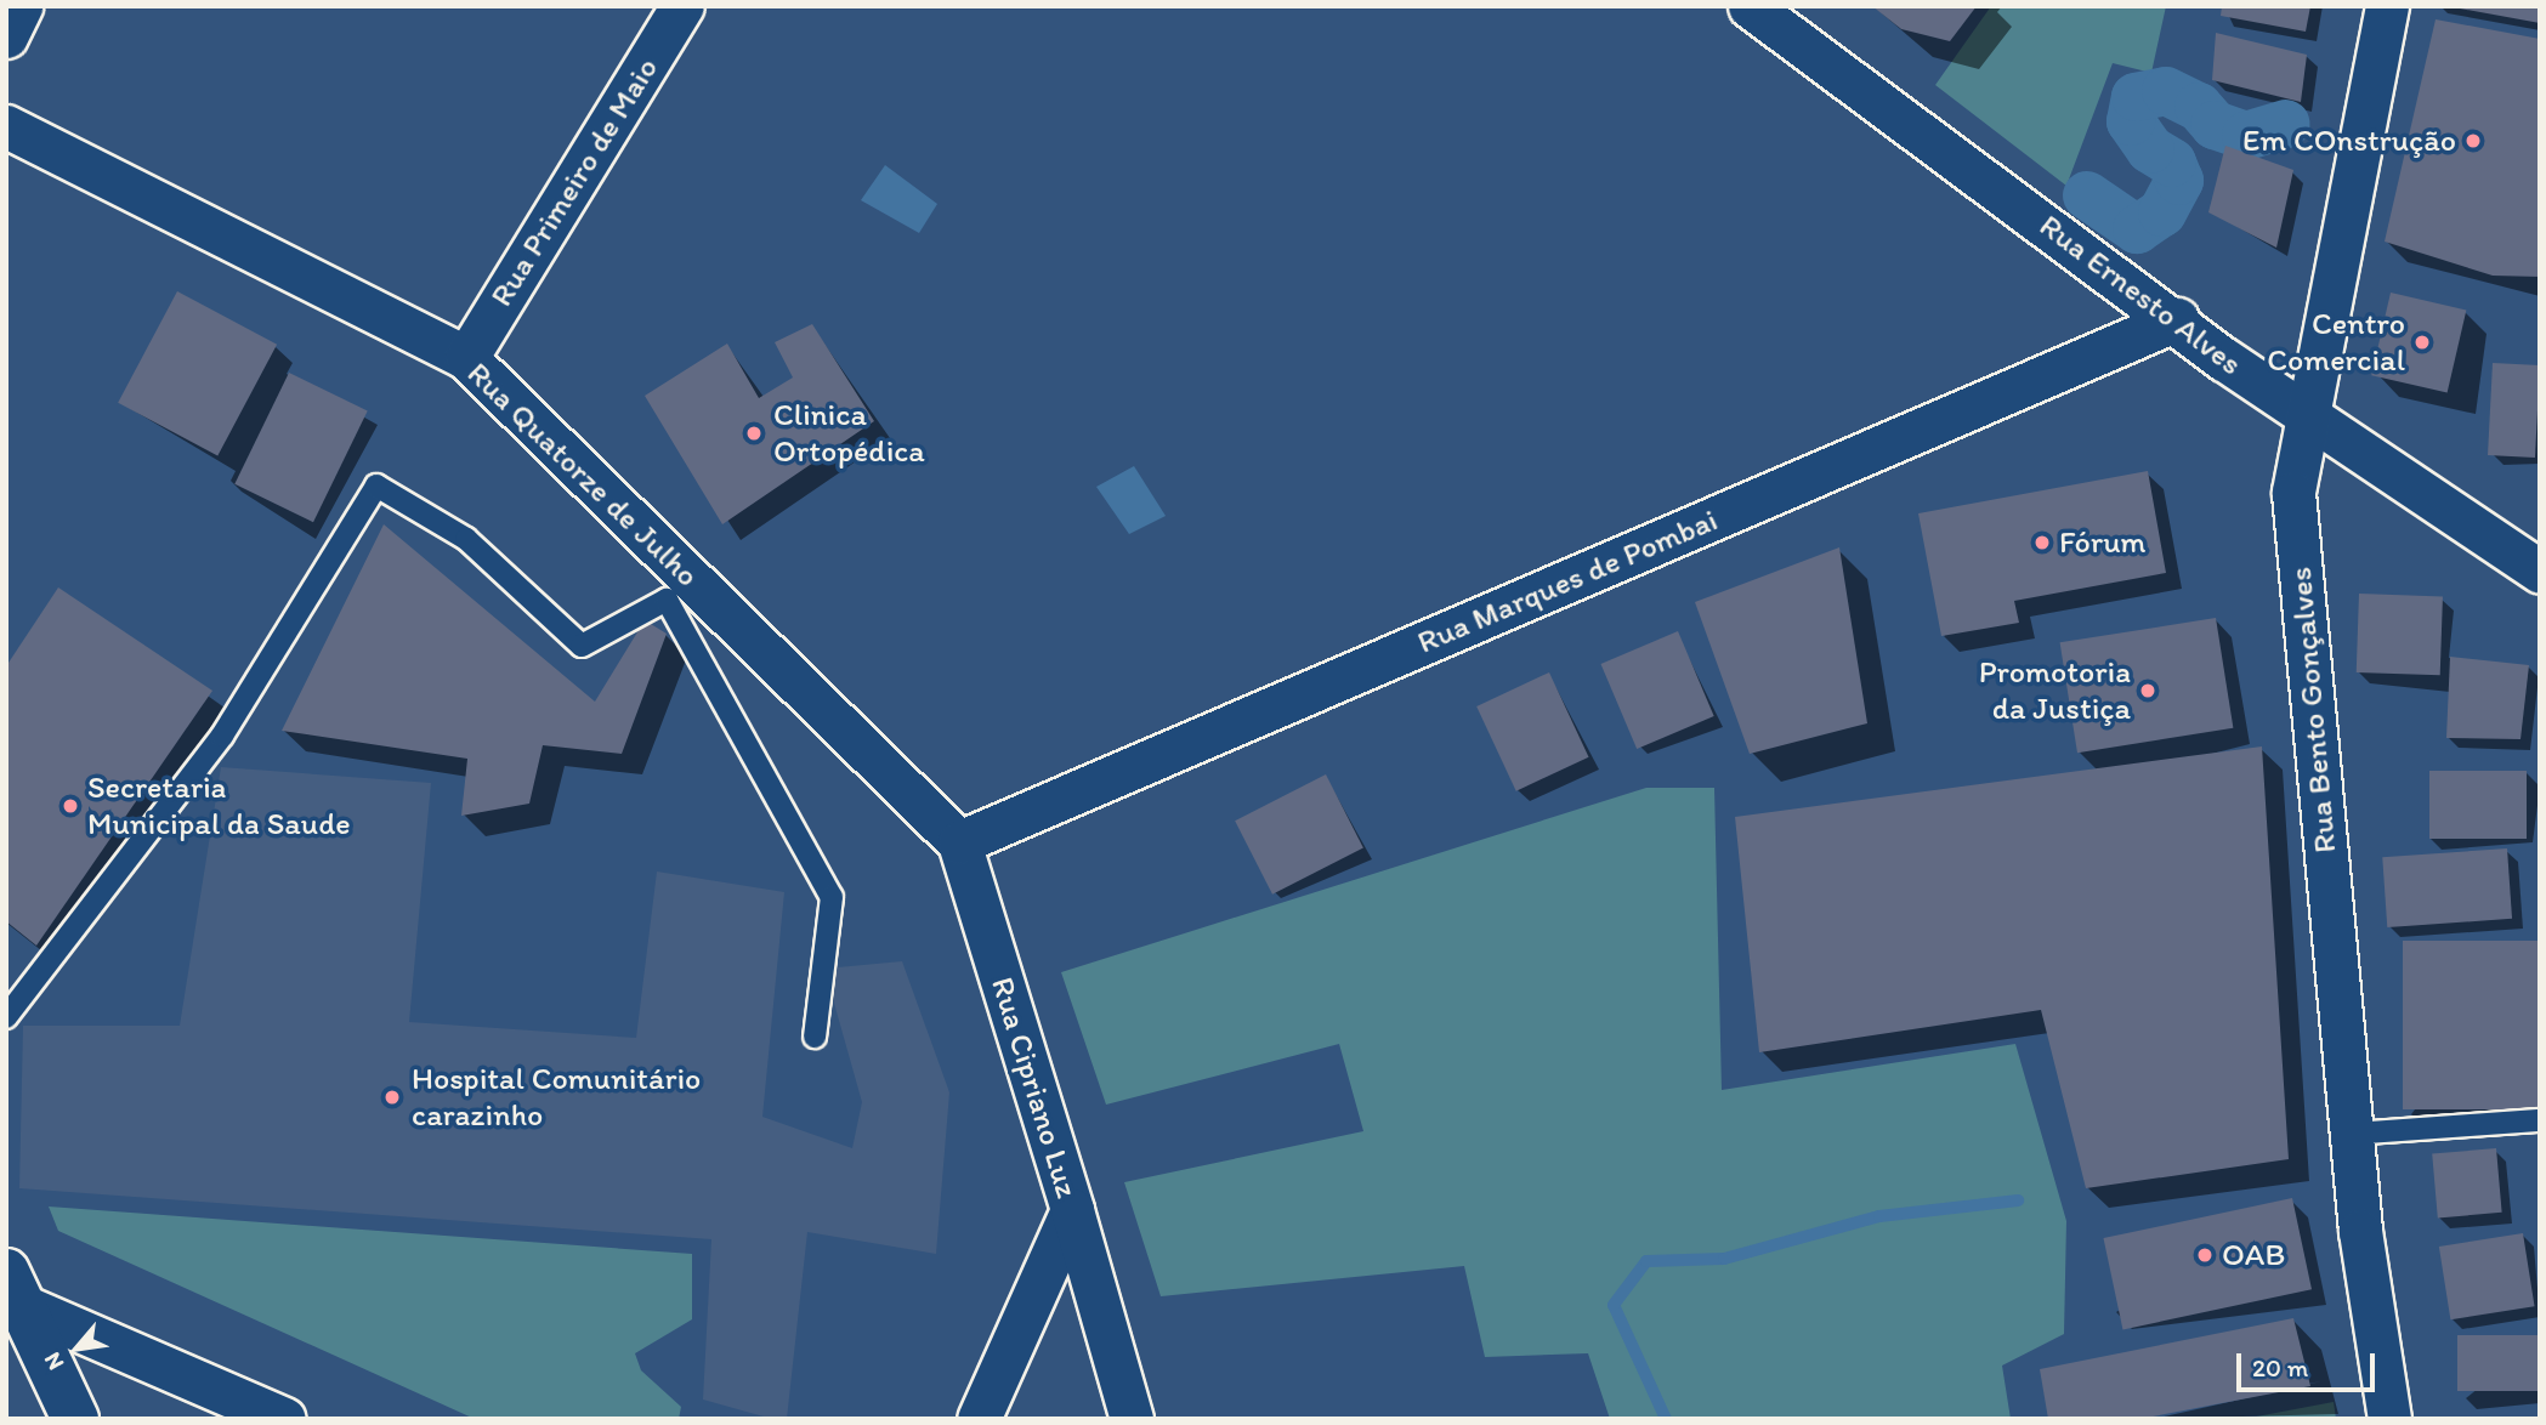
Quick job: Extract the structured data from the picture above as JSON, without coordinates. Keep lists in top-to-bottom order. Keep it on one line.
{"streets":{"street":["Rua Primeiro de Maio","Rua Ernesto Alves","Rua Quatorze de Julho","Rua Marques de Pombai","Rua Bento Gonçalves","Rua Cipriano Luz"]},"crossings":[["Rua Primeiro de Maio","Rua Quatorze de Julho"],["Rua Ernesto Alves","Rua Marques de Pombai"],["Rua Ernesto Alves","Rua Bento Gonçalves"],["Rua Quatorze de Julho","Rua Marques de Pombai"],["Rua Quatorze de Julho","Rua Cipriano Luz"],["Rua Marques de Pombai","Rua Cipriano Luz"]],"places":["Em COnstrução","Centro Comercial","Clinica Ortopédica","Fórum","Promotoria da Justiça","Secretaria Municipal da Saude","Hospital Comunitário carazinho","OAB"],"scale_bar":"20 m","north":"bottom left"}
